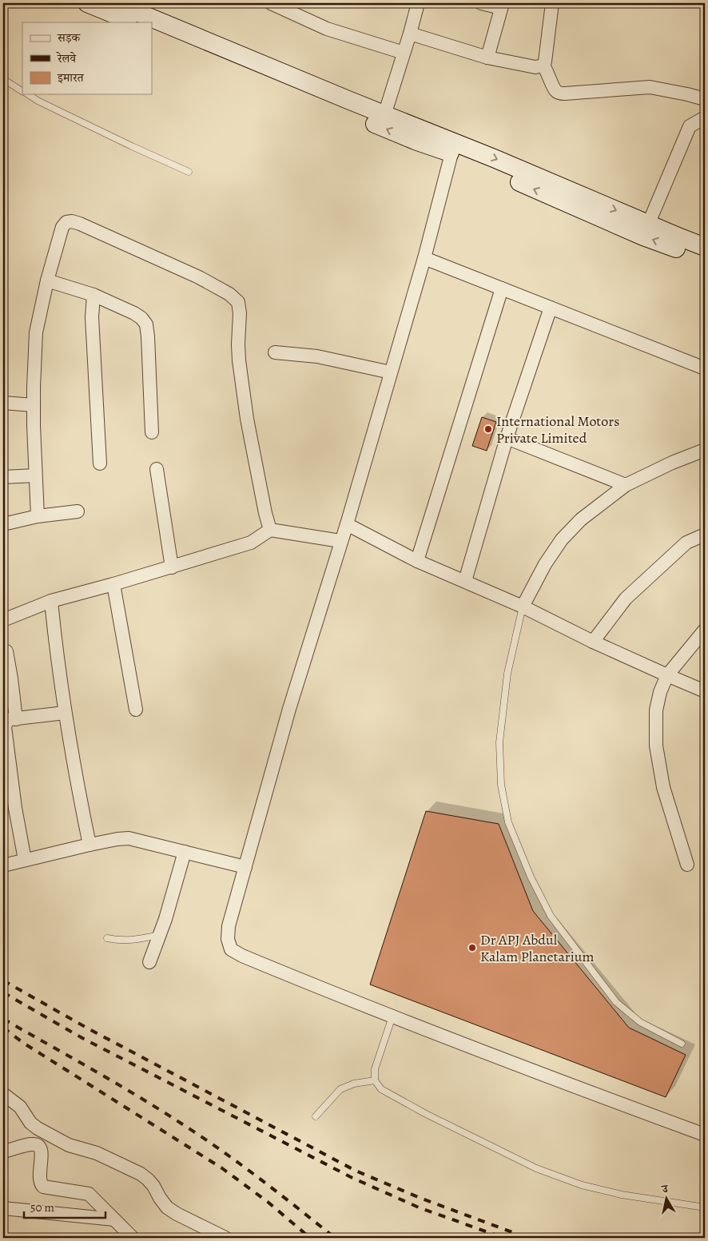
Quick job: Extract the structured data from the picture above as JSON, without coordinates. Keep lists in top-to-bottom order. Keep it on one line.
{"places":["International Motors Private Limited","Dr APJ Abdul Kalam Planetarium"],"legend":["सड़क","रेलवे","इमारत"],"scale_bar":"50 m","north":"top"}
